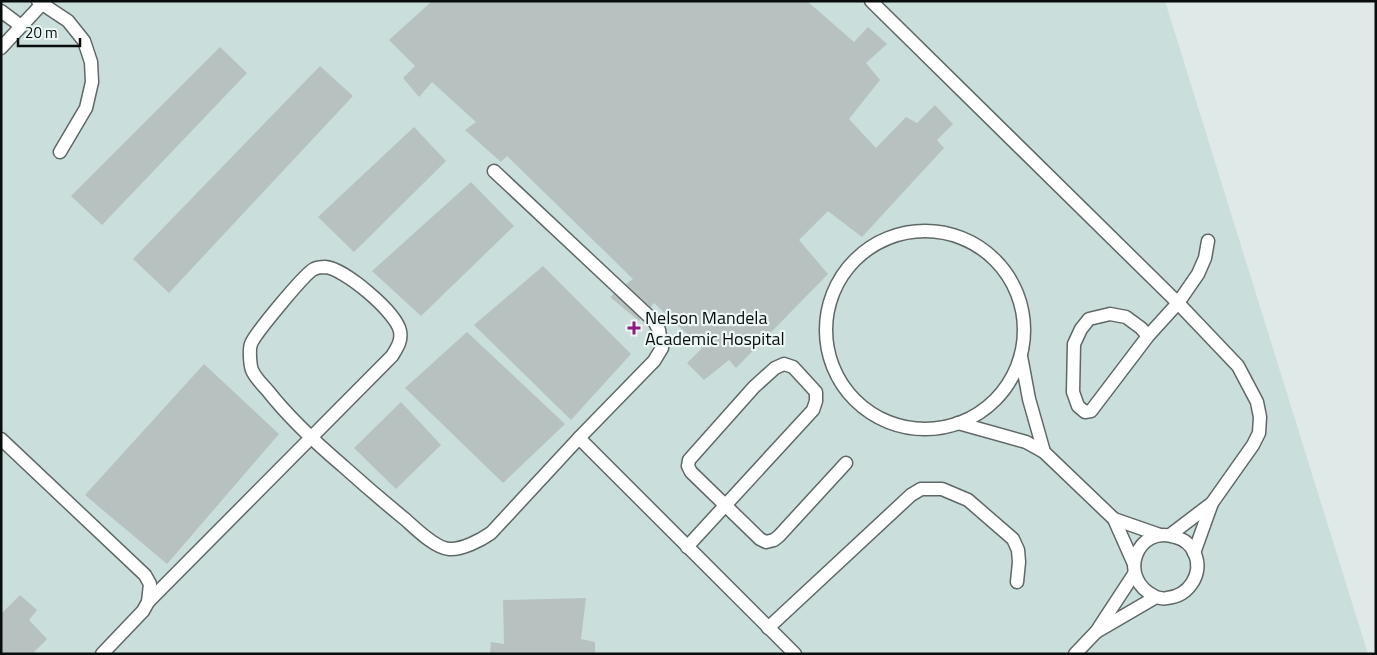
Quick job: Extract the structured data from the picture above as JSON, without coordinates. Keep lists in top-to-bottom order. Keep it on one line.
{"places":{"health":["Nelson Mandela Academic Hospital"]},"scale_bar":"20 m"}
